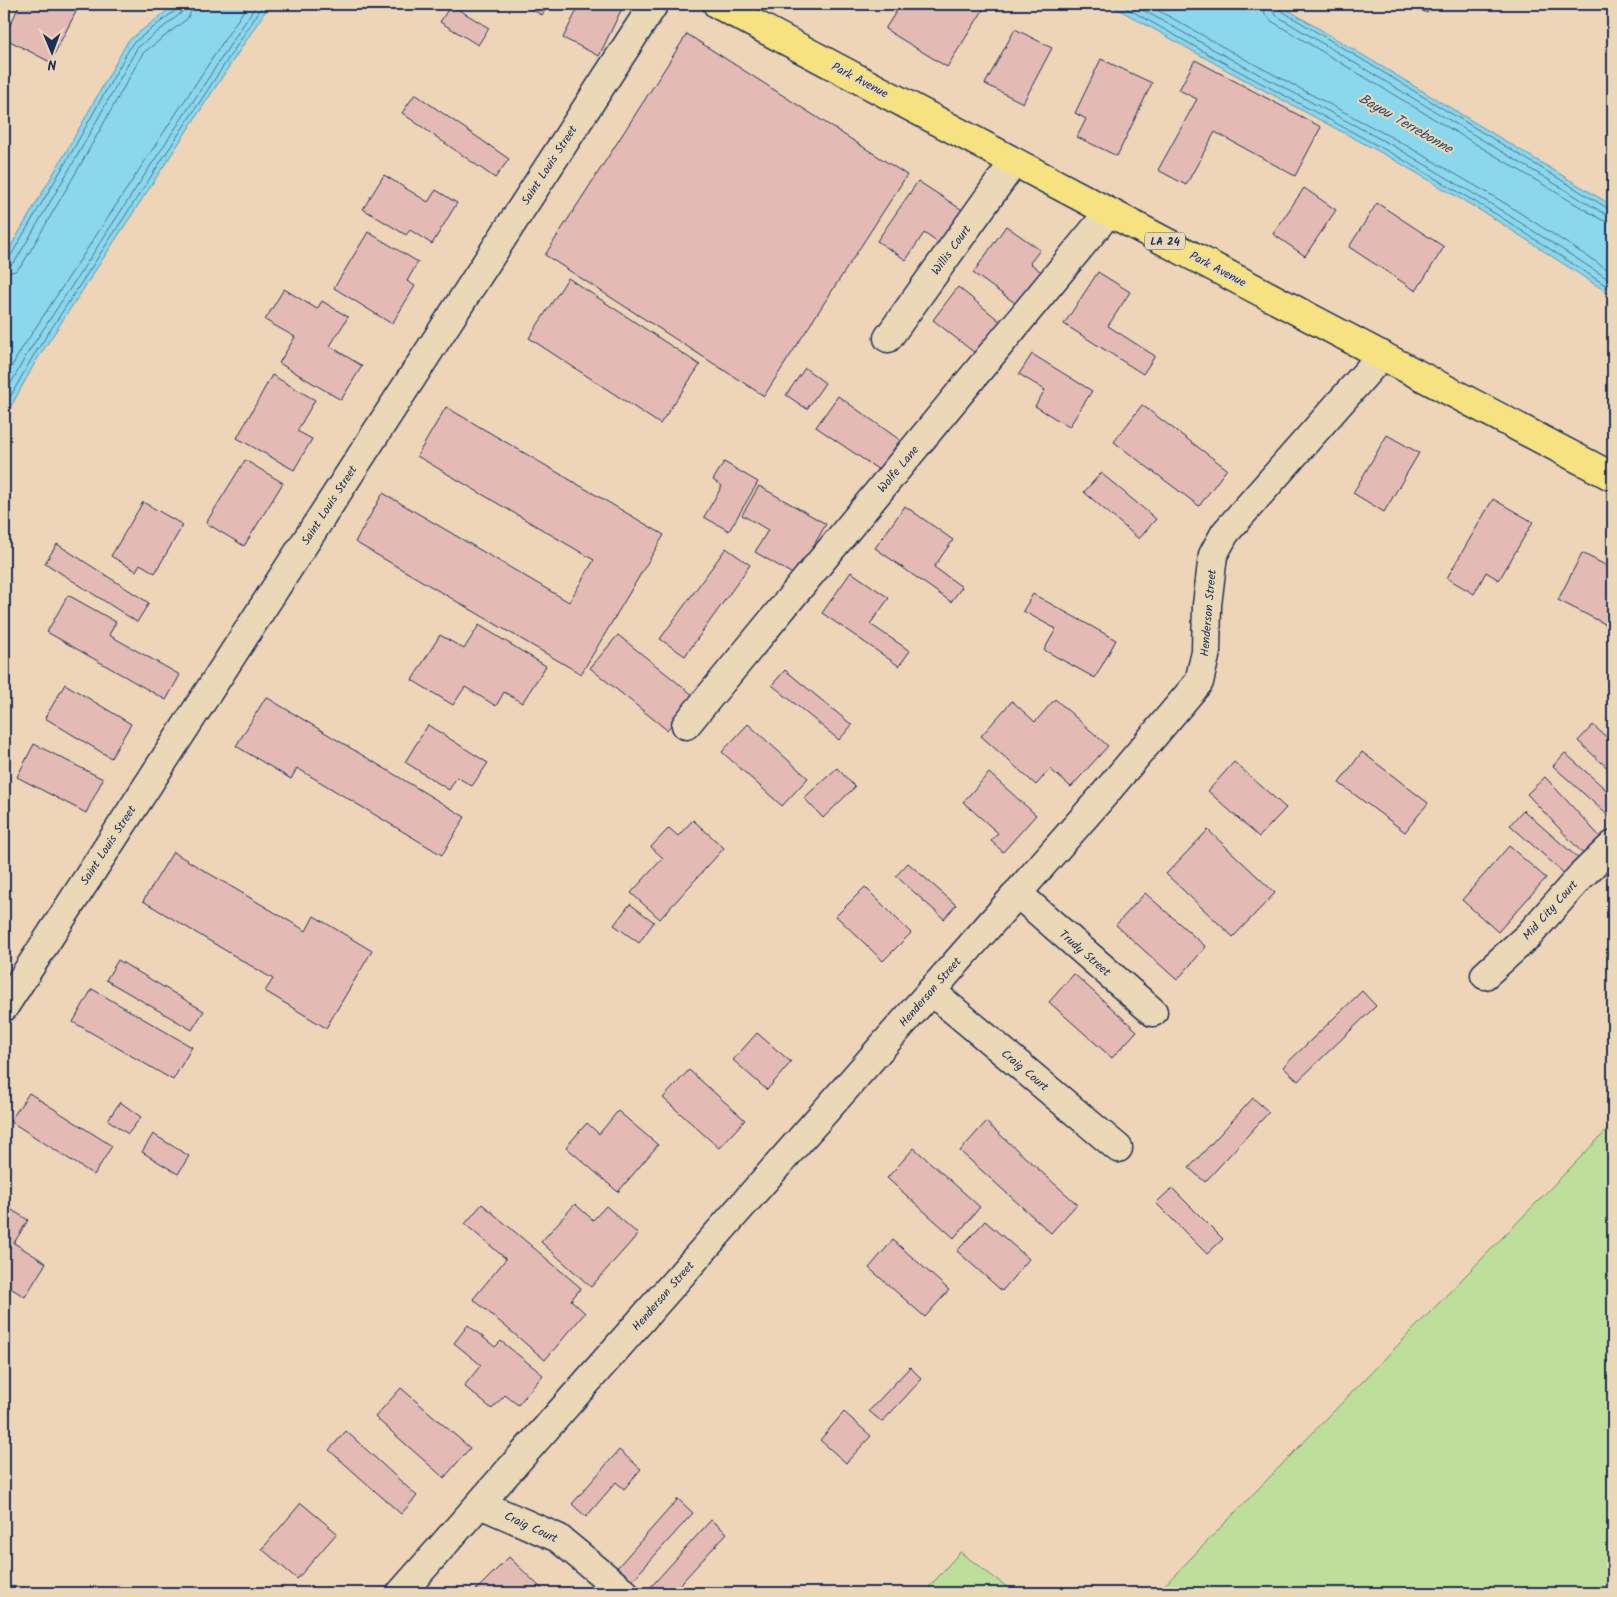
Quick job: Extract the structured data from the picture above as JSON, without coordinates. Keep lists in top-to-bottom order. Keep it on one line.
{"streets":{"main road":["Park Avenue","LA 24"],"street":["Saint Louis Street","Willis Court","Wolfe Lane","Henderson Street","Mid City Court","Trudy Street","Craig Court"]},"crossings":[["Park Avenue","Willis Court"],["Park Avenue","Wolfe Lane"],["Park Avenue","Henderson Street"],["Henderson Street","Trudy Street"],["Henderson Street","Craig Court"]],"water":["Bayou Terrebonne"],"north":"bottom"}
